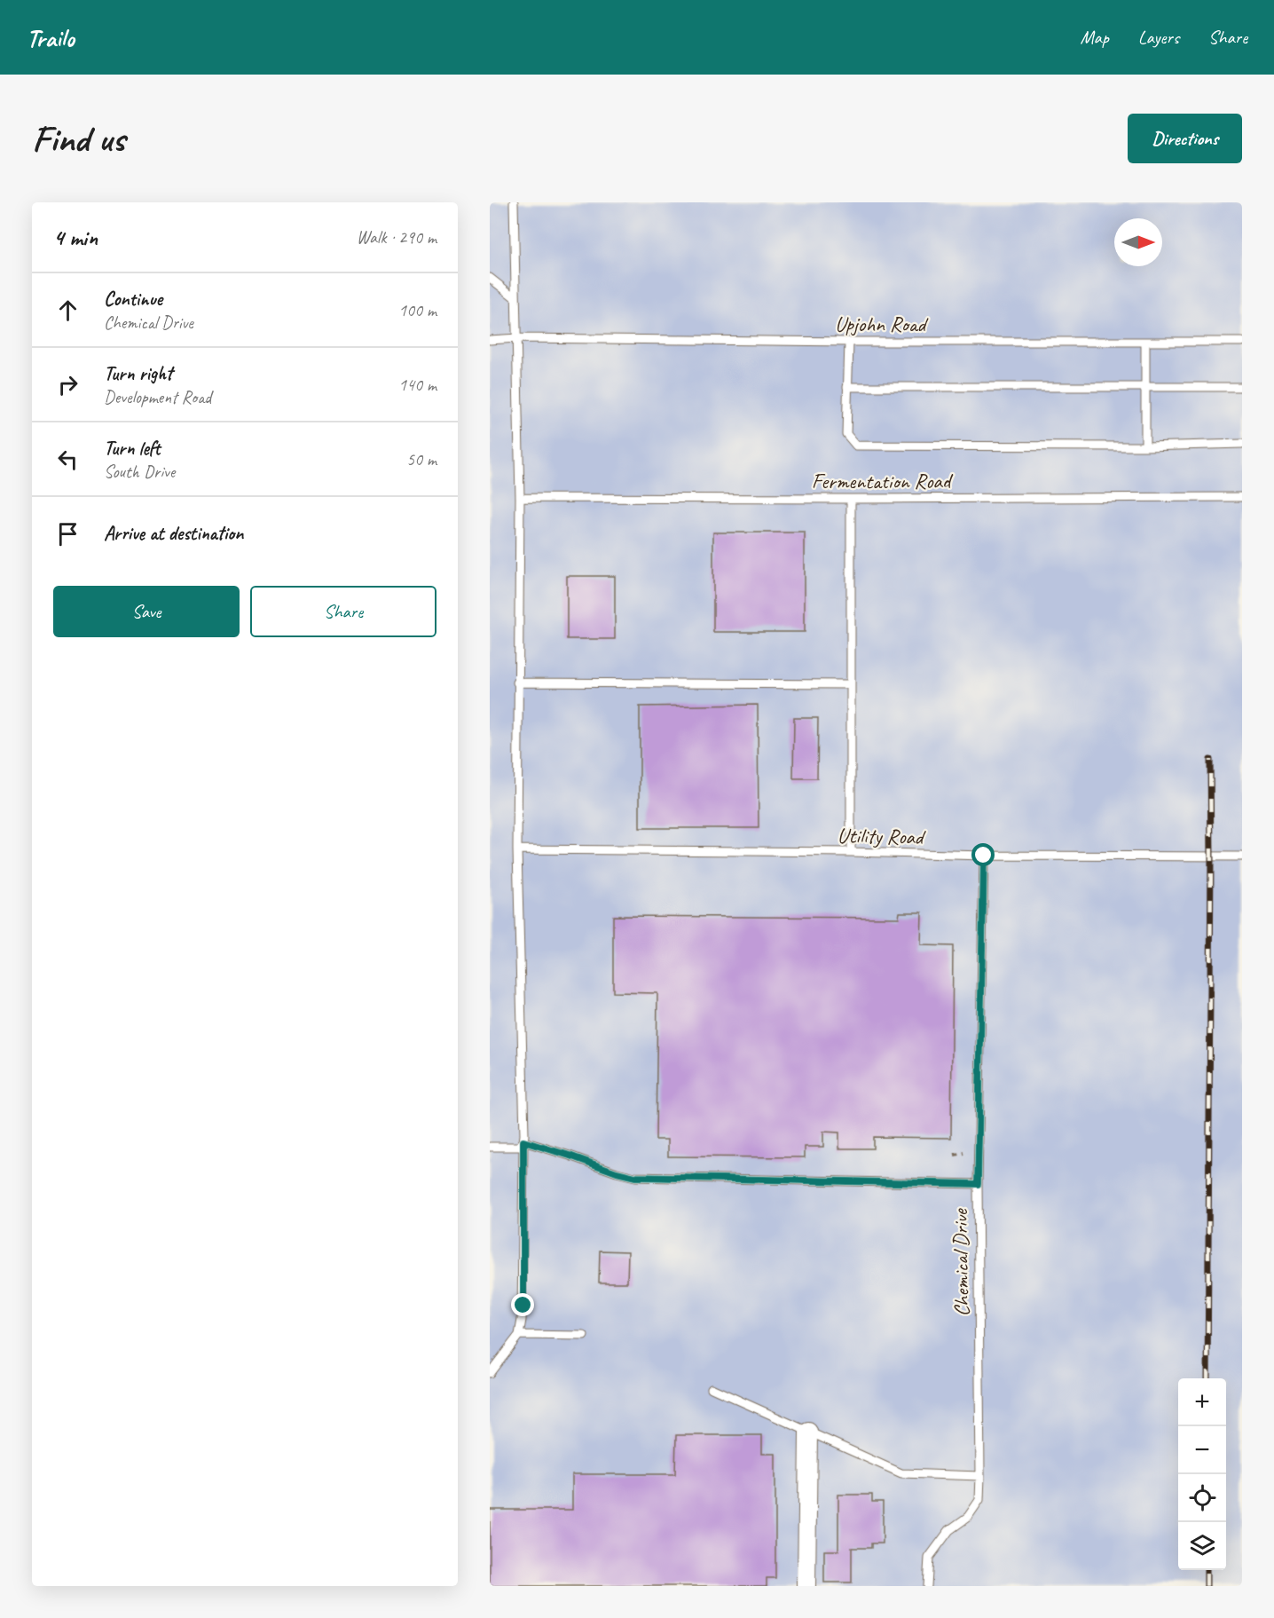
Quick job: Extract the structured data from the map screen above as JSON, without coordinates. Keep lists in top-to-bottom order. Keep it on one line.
{"streets":{"lane":["Upjohn Road","Fermentation Road","Utility Road","Chemical Drive"]},"crossings":[["Utility Road","Chemical Drive"]],"north":"right","page":{"header":"Trailo","nav":["Map","Layers","Share"],"buttons":["Directions",["Save","Share"]],"title":"Find us","heading":["4 min","Walk · 290 m"],"list":[["Continue","Chemical Drive","100 m"],["Turn right","Development Road","140 m"],["Turn left","South Drive","50 m"],"Arrive at destination"],"map_buttons":["+","−"]}}
